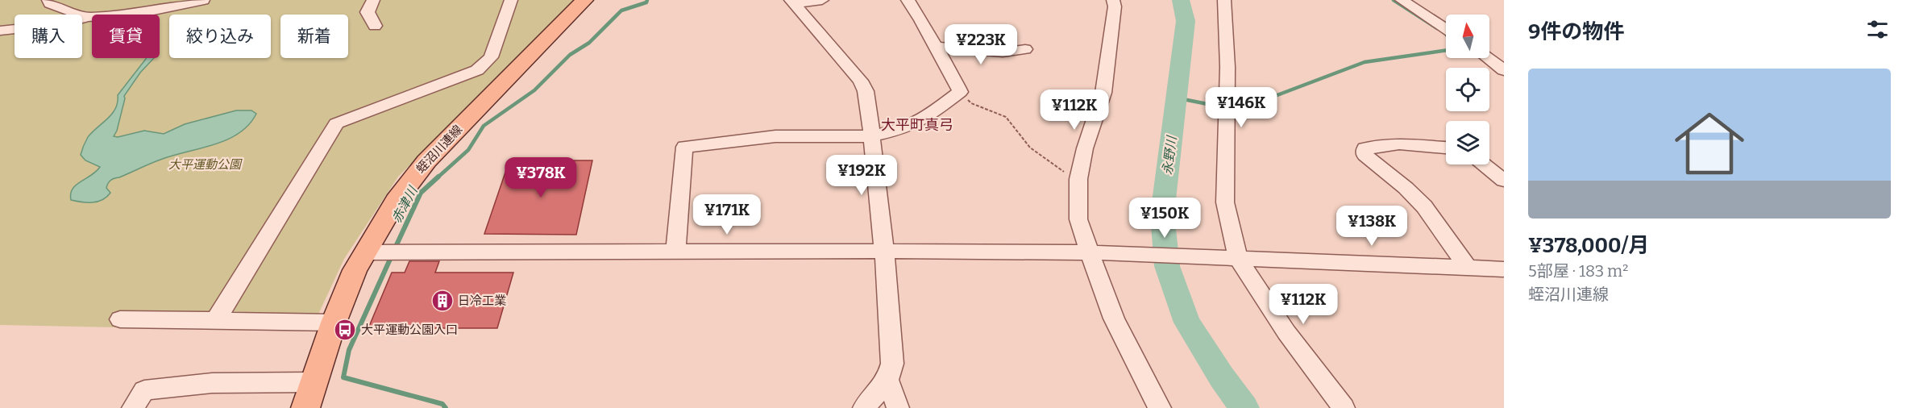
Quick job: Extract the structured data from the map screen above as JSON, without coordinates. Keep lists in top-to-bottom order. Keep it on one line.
{"streets":{"main road":["蛭沼川連線"]},"districts":["大平町真弓"],"water":["永野川","赤津川"],"parks":["大平運動公園"],"places":{"building":["日冷工業"],"bus stop":["大平運動公園入口"]},"north":"top","page":{"heading":"9件の物件","chip":["購入","賃貸","絞り込み","新着"],"price":["¥223K","¥146K","¥112K","¥192K","¥378K","¥171K","¥150K","¥138K","¥112K"],"list":[{"name":"¥378,000/月","note":"5部屋 · 183 m² · 蛭沼川連線"}]}}
